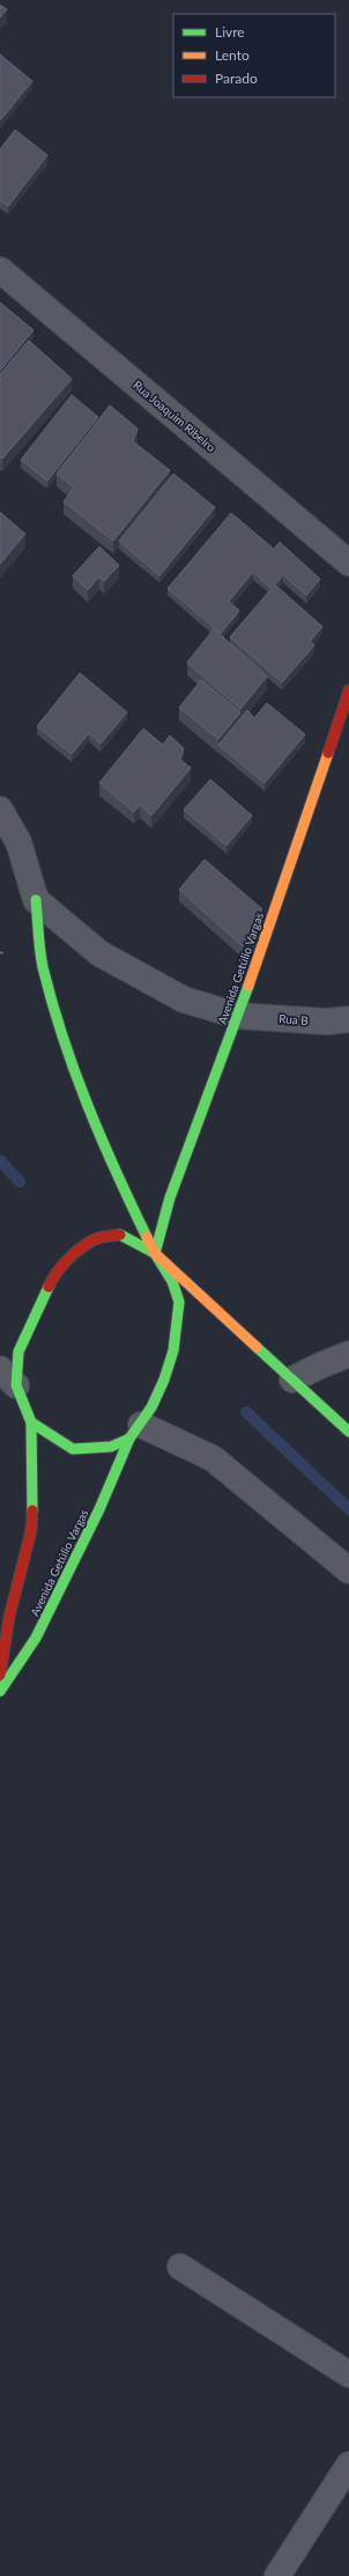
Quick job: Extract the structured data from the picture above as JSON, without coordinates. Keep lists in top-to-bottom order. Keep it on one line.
{"streets":{"street":["Rua Joaquim Ribeiro","Avenida Getúlio Vargas","Rua B"]},"crossings":[["Avenida Getúlio Vargas","Rua B"]],"legend":["Livre","Lento","Parado"]}
